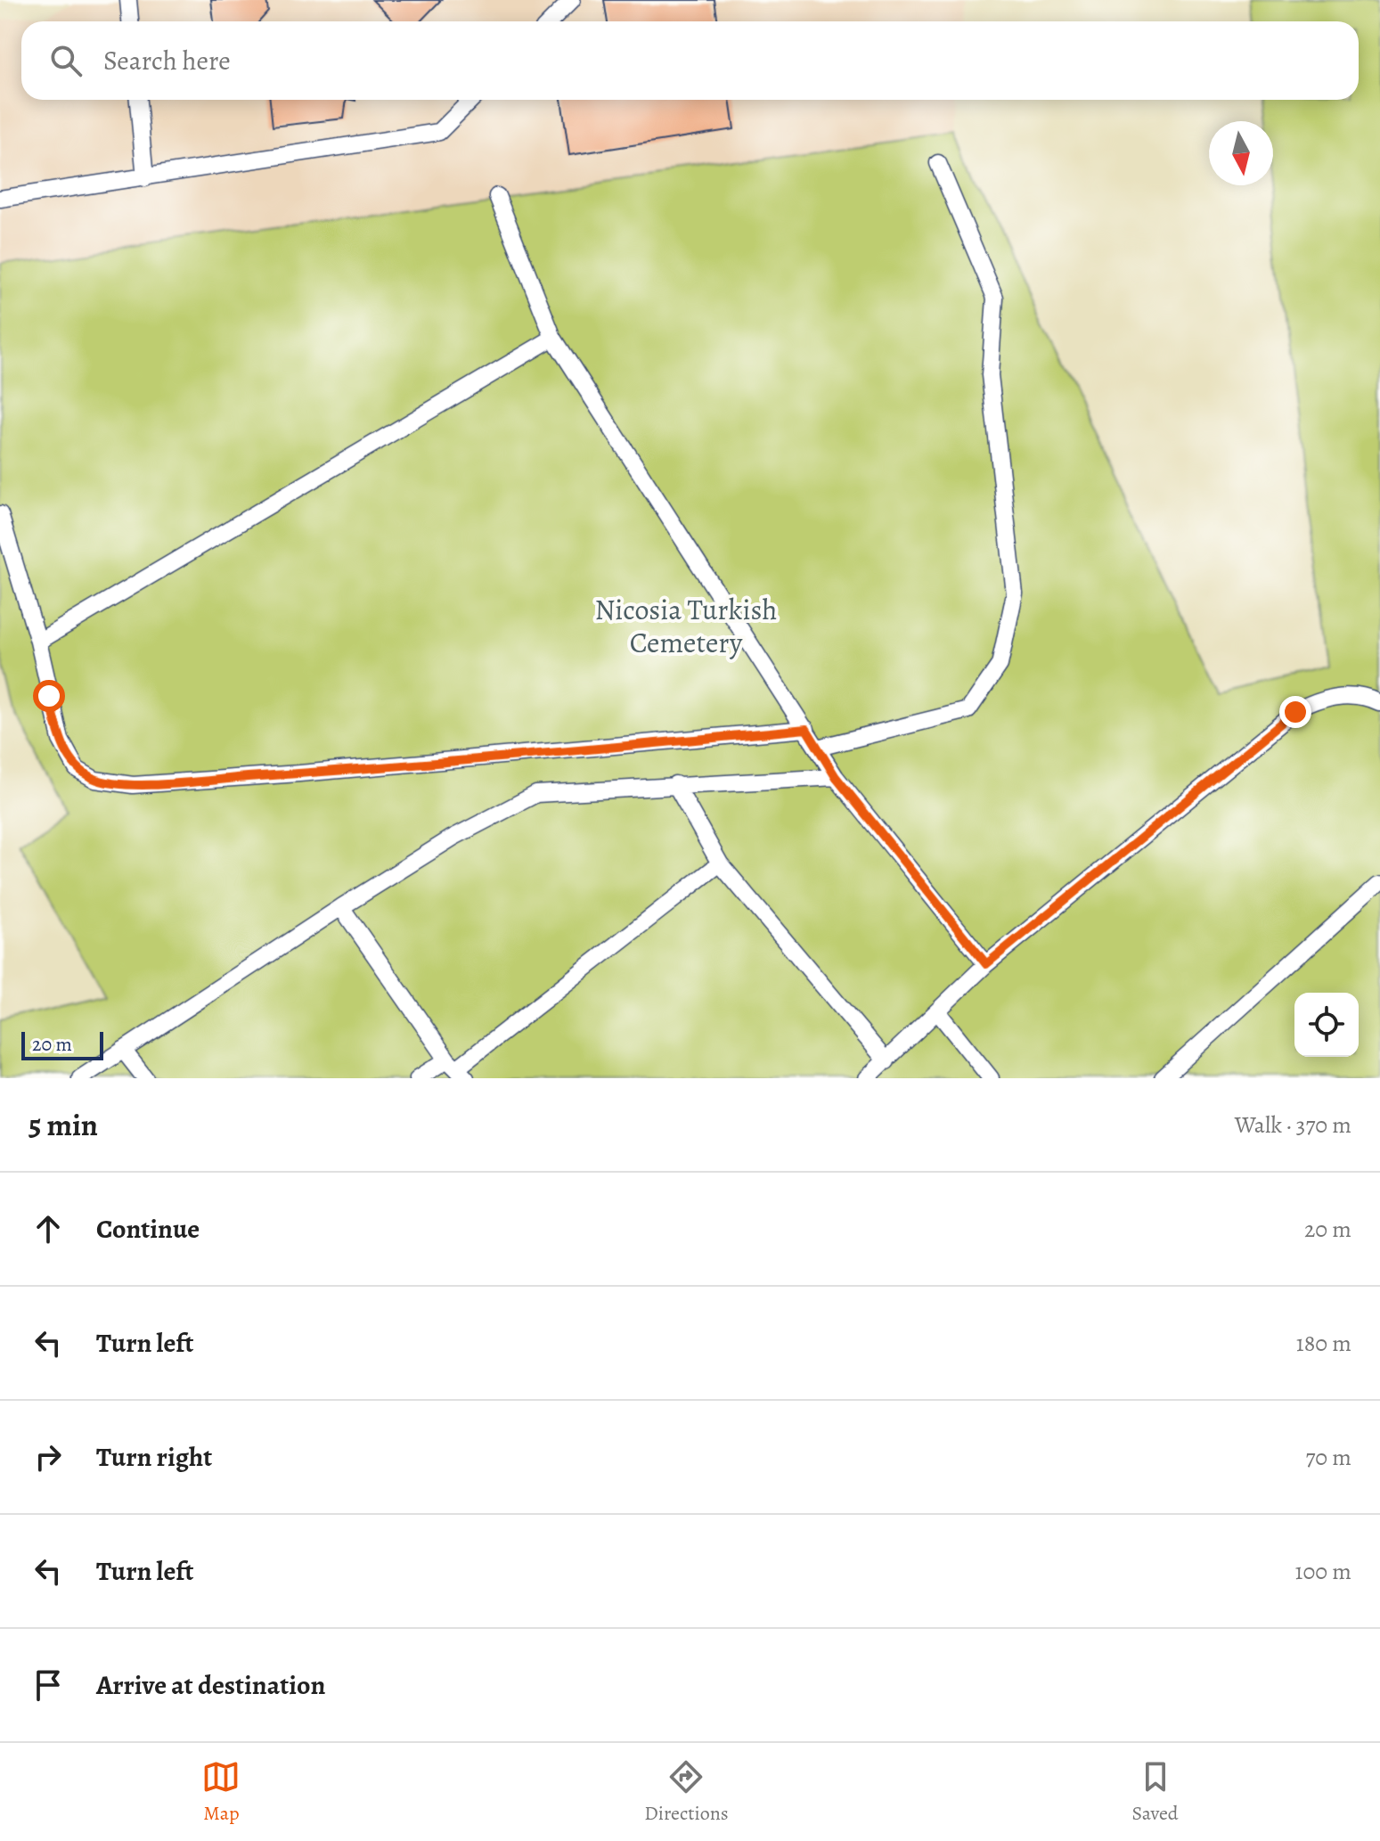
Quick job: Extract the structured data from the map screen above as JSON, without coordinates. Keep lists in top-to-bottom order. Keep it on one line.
{"parks":["Nicosia Turkish Cemetery"],"scale_bar":"20 m","north":"bottom","page":{"search":"Search here","scale":"20 m","heading":["5 min","Walk · 370 m"],"list":[["Continue","20 m"],["Turn left","180 m"],["Turn right","70 m"],["Turn left","100 m"],"Arrive at destination"],"nav":["Map","Directions","Saved"]}}
